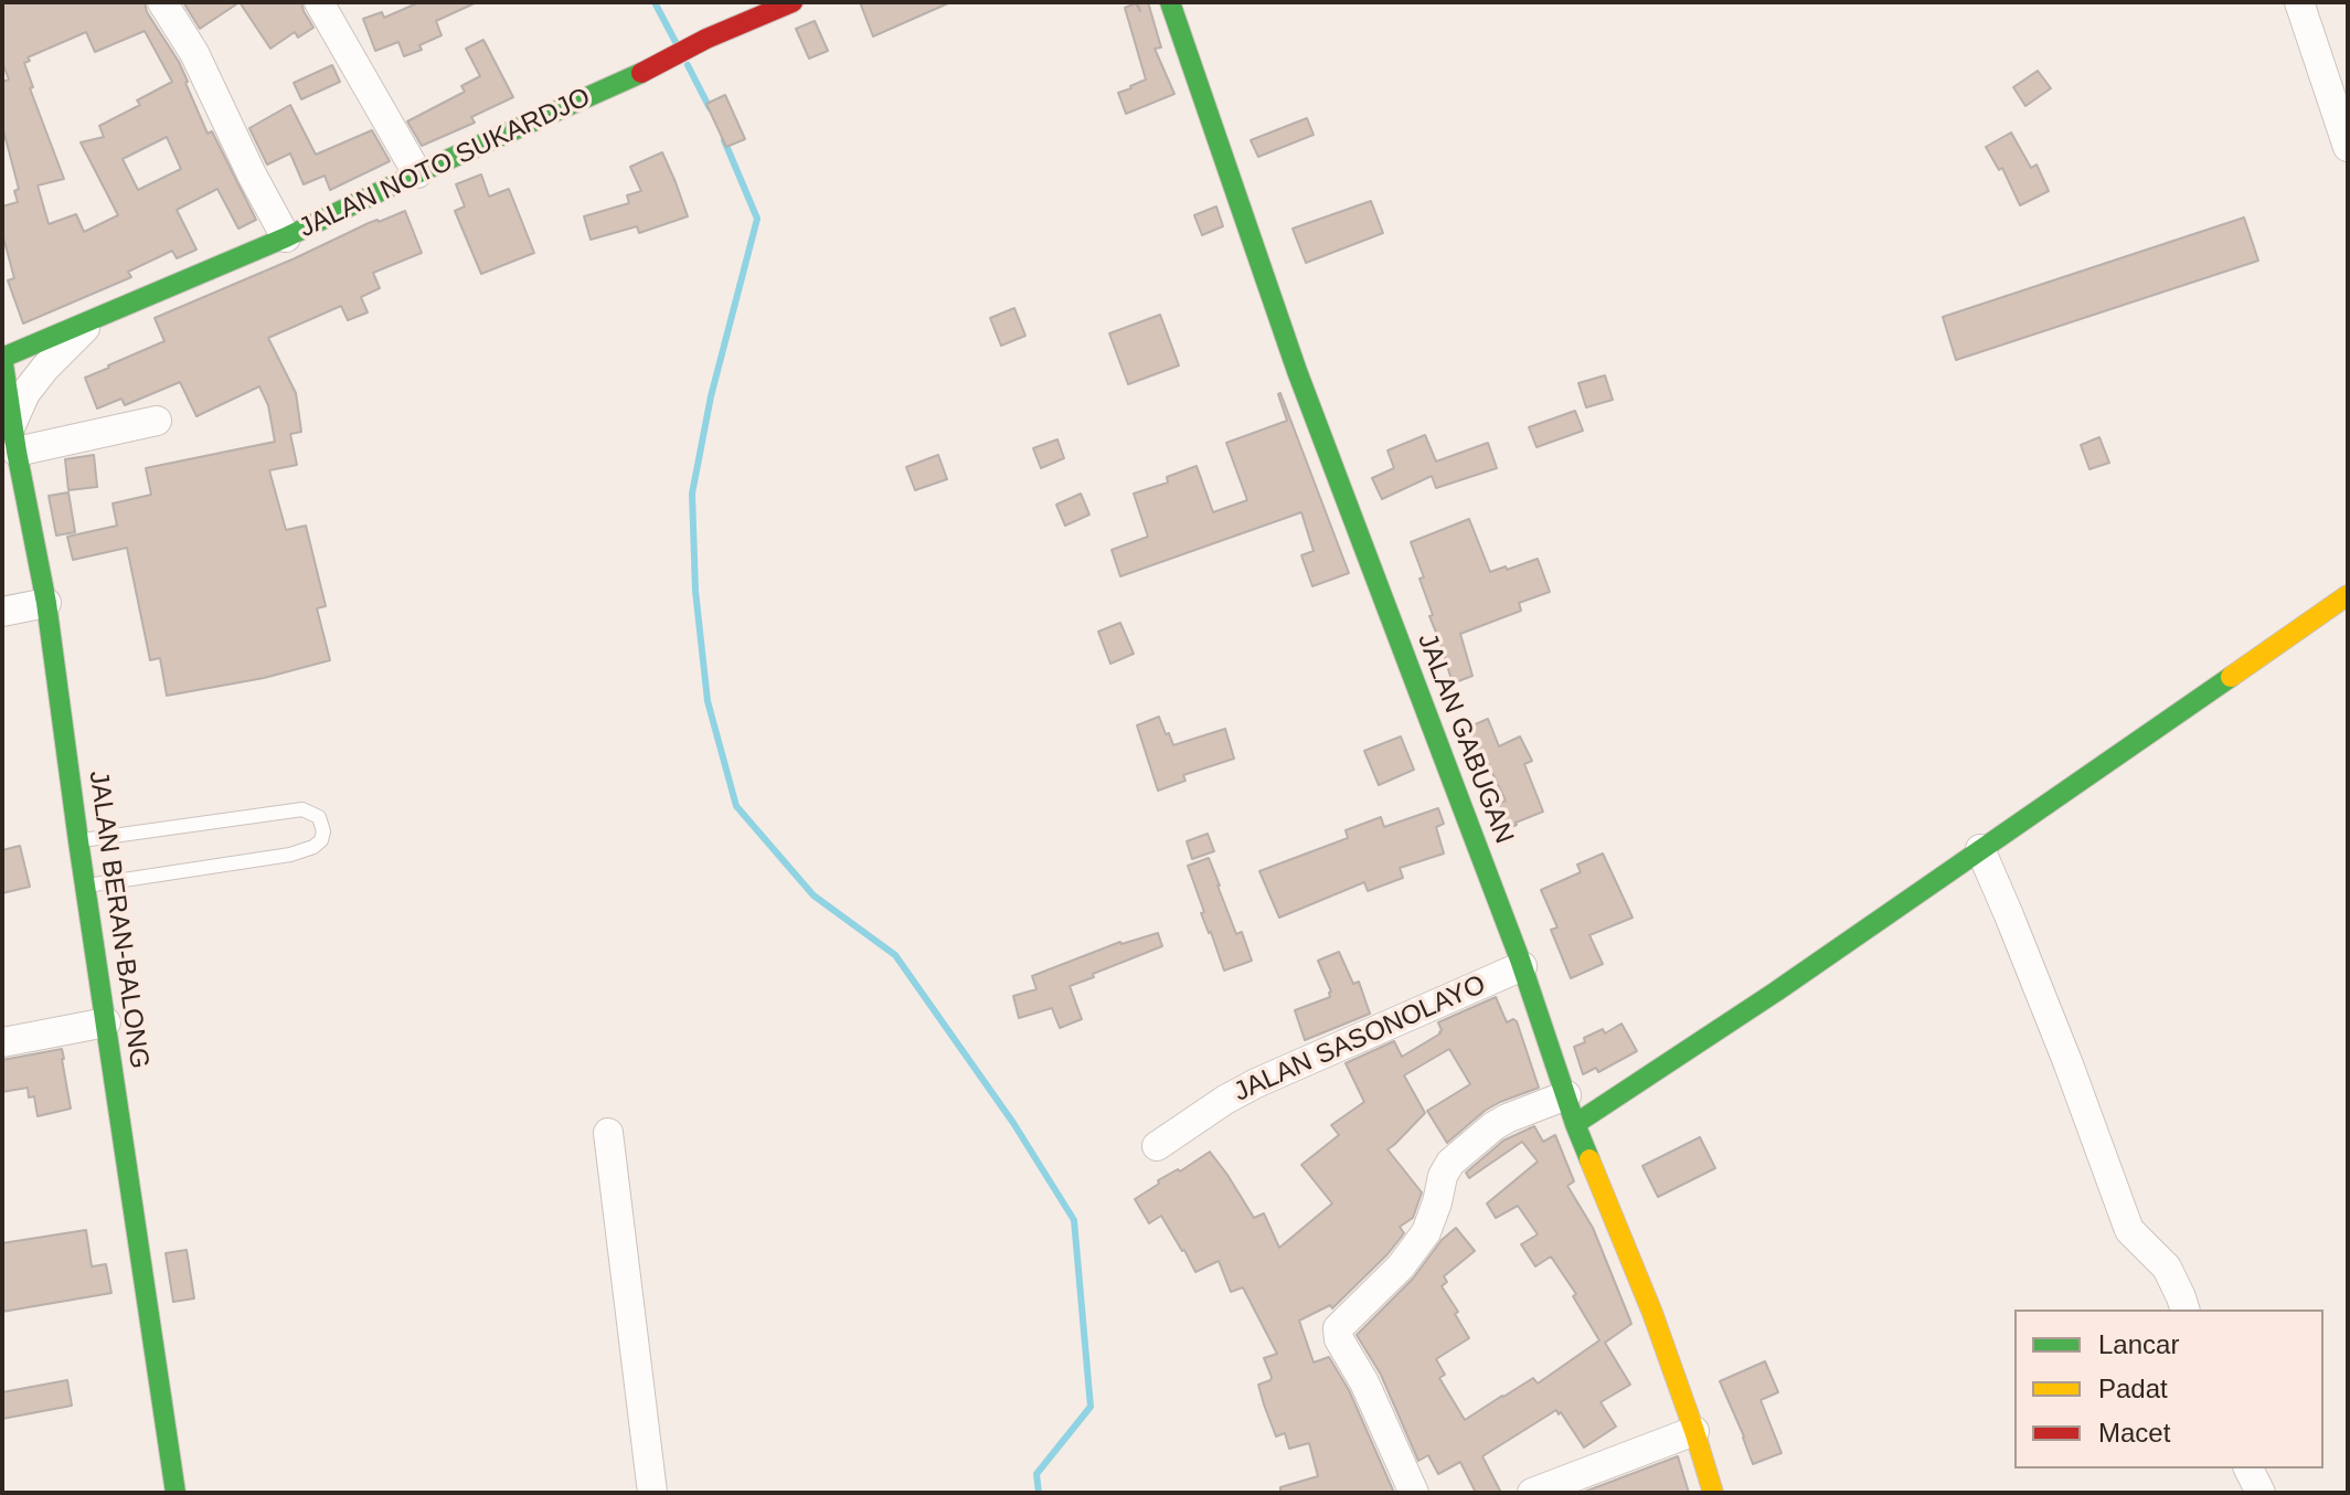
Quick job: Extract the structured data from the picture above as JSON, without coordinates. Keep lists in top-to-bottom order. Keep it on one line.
{"streets":{"street":["JALAN NOTO SUKARDJO","JALAN GABUGAN","JALAN BERAN-BALONG","JALAN SASONOLAYO"]},"crossings":[["JALAN NOTO SUKARDJO","JALAN BERAN-BALONG"],["JALAN GABUGAN","JALAN SASONOLAYO"]],"legend":["Lancar","Padat","Macet"]}
